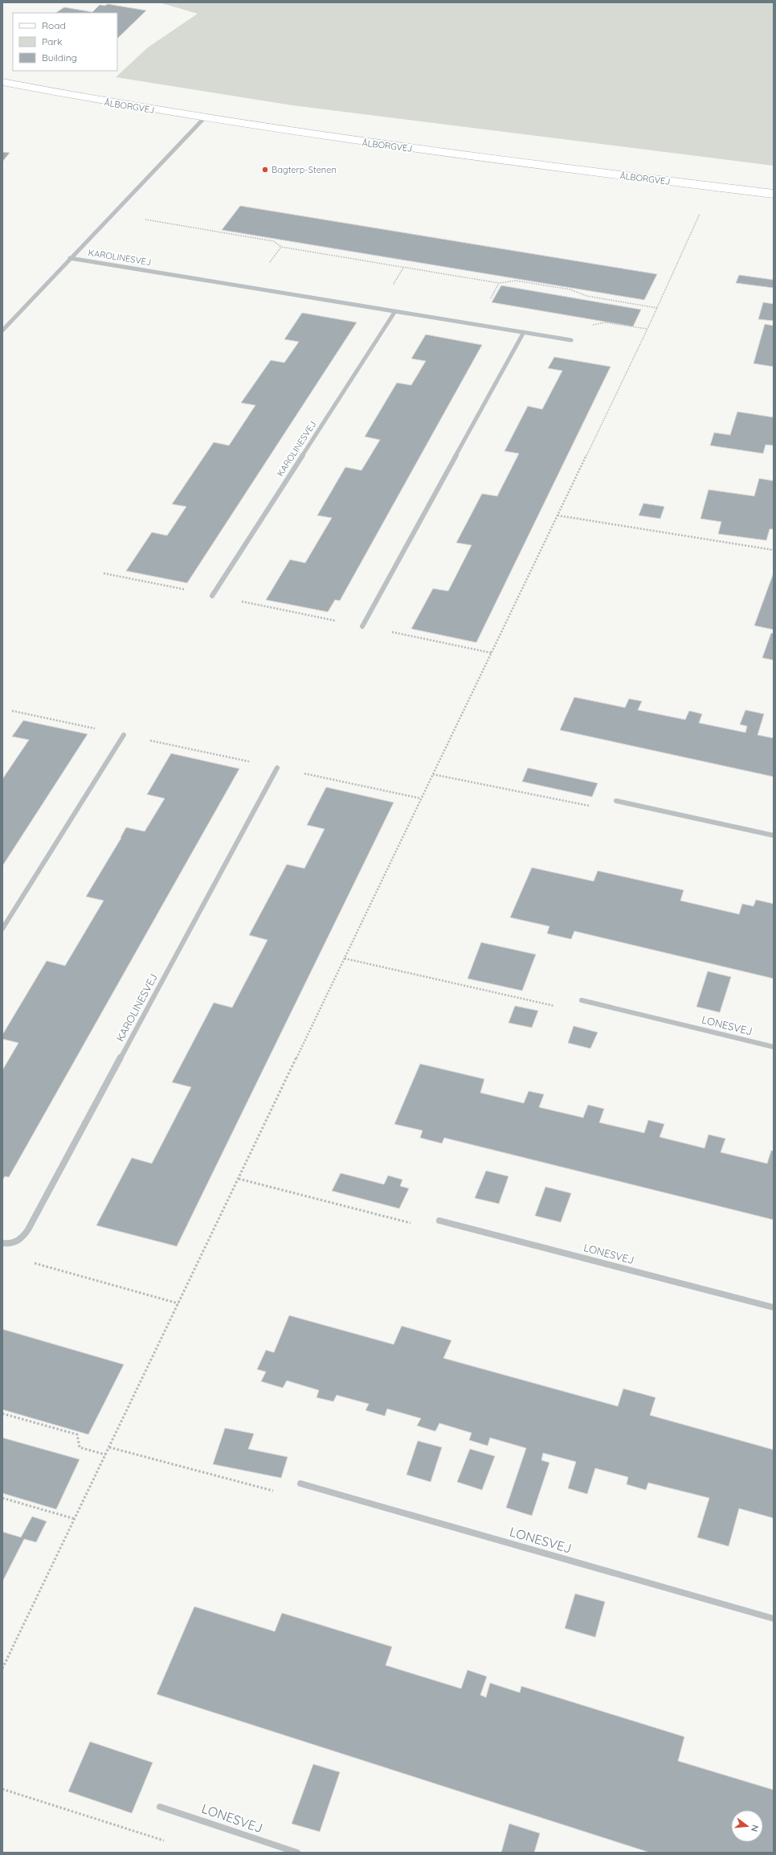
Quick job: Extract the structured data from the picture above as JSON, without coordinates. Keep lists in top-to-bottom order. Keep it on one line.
{"streets":{"main road":["ÅLBORGVEJ"],"street":["KAROLINESVEJ","LONESVEJ"]},"crossings":[["ÅLBORGVEJ","KAROLINESVEJ"]],"places":["Bagterp-Stenen"],"legend":["Road","Park","Building"],"north":"right"}
